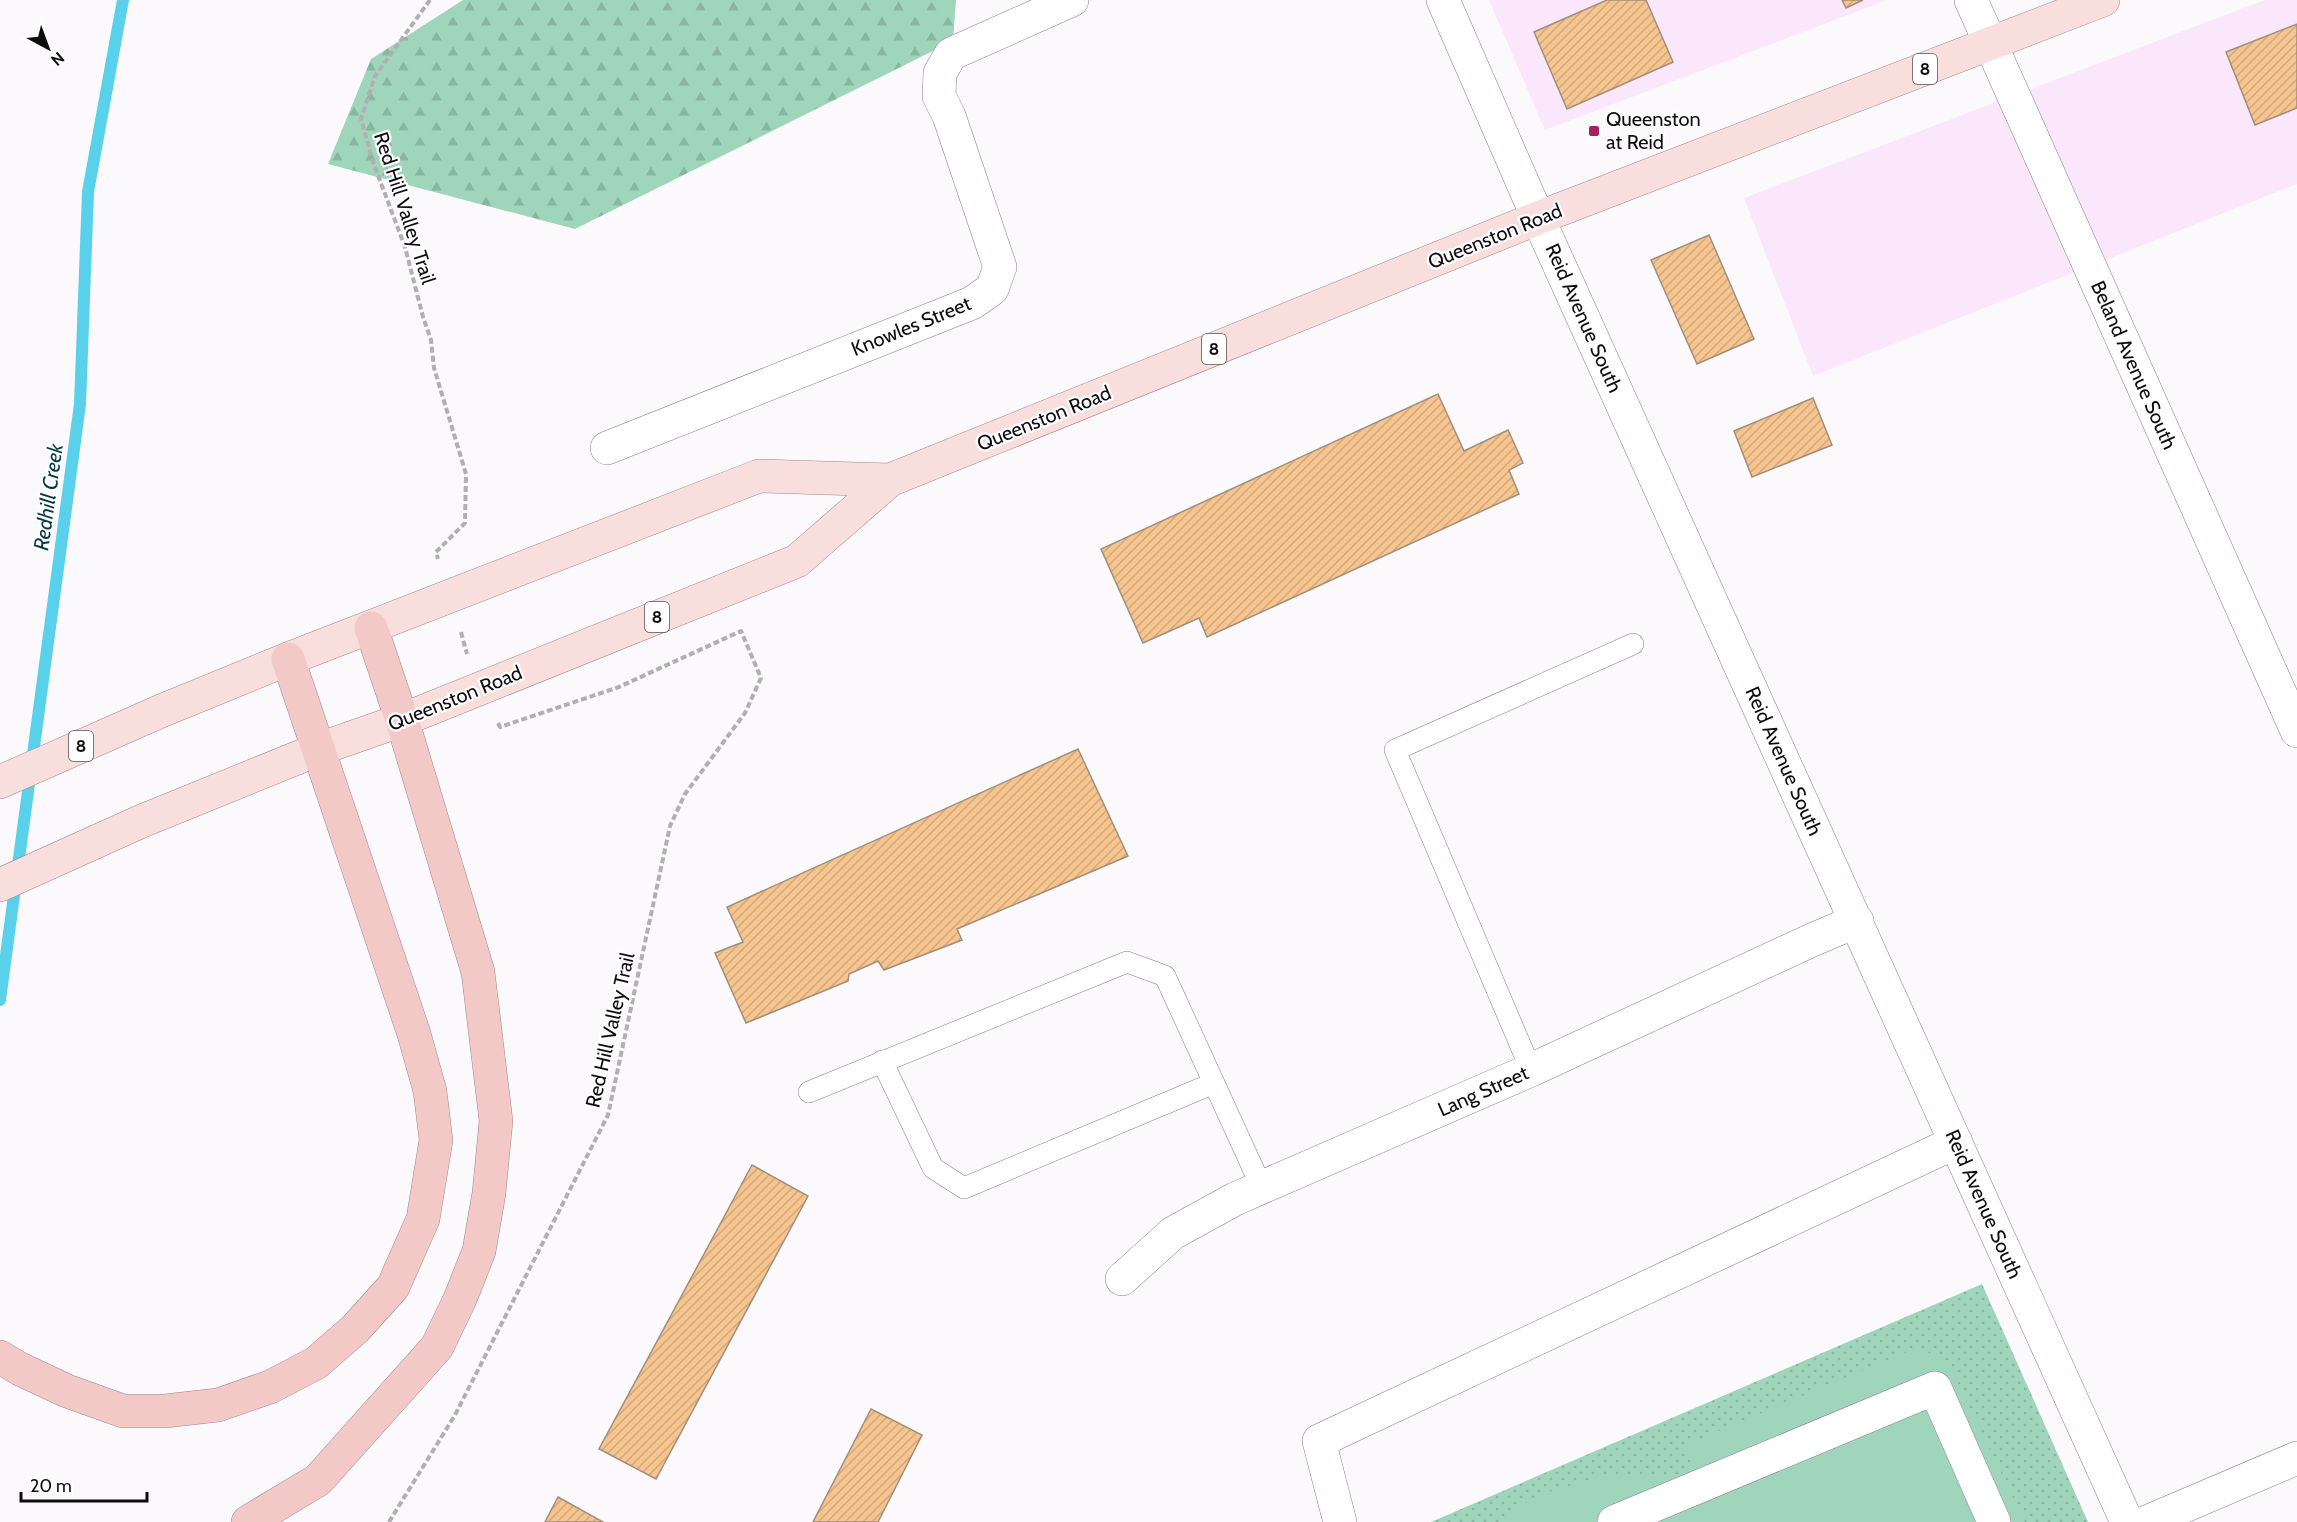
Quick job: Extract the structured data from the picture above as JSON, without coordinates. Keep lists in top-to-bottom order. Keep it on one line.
{"streets":{"main road":["8","Queenston Road"],"street":["Reid Avenue South","Knowles Street","Beland Avenue South","Lang Street"],"path":["Red Hill Valley Trail"]},"crossings":[["Queenston Road","Reid Avenue South"],["Queenston Road","Beland Avenue South"],["Reid Avenue South","Lang Street"]],"water":["Redhill Creek"],"places":{"transit":["Queenston at Reid"]},"scale_bar":"20 m","north":"bottom right"}
